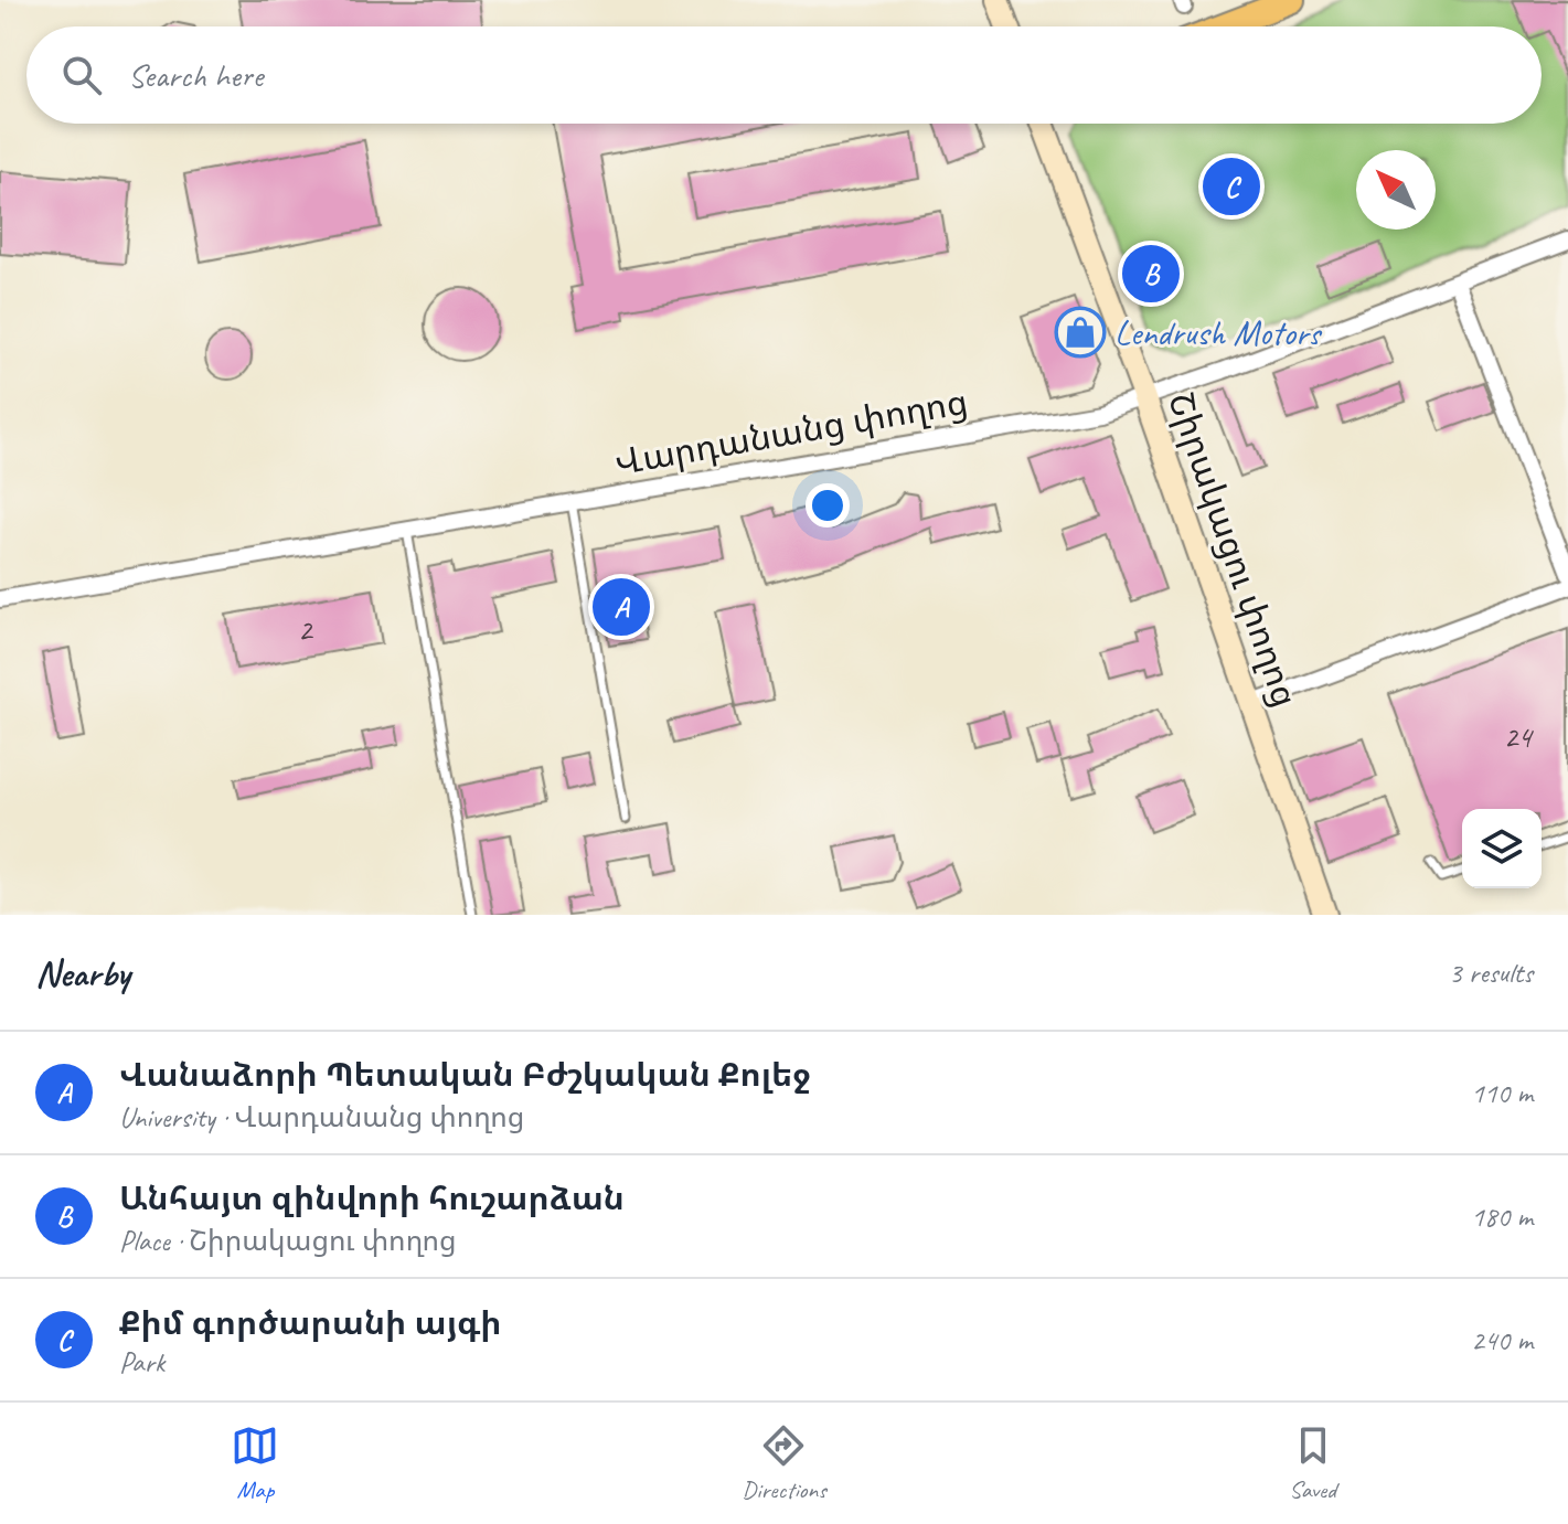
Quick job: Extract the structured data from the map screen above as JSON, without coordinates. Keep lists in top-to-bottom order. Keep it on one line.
{"streets":{"street":["Վարդանանց փողոց","Շիրակացու փողոց"]},"crossings":[["Վարդանանց փողոց","Շիրակացու փողոց"]],"places":{"shop":["Lendrush Motors"]},"house_numbers":["2","24"],"north":"top left","page":{"search":"Search here","pins":["C","B","A"],"heading":["Nearby","3 results"],"list":[{"mark":"A","name":"Վանաձորի Պետական Բժշկական Քոլեջ","note":"University · Վարդանանց փողոց","value":"110 m"},{"mark":"B","name":"Անհայտ զինվորի հուշարձան","note":"Place · Շիրակացու փողոց","value":"180 m"},{"mark":"C","name":"Քիմ գործարանի այգի","note":"Park","value":"240 m"}],"nav":["Map","Directions","Saved"]}}
